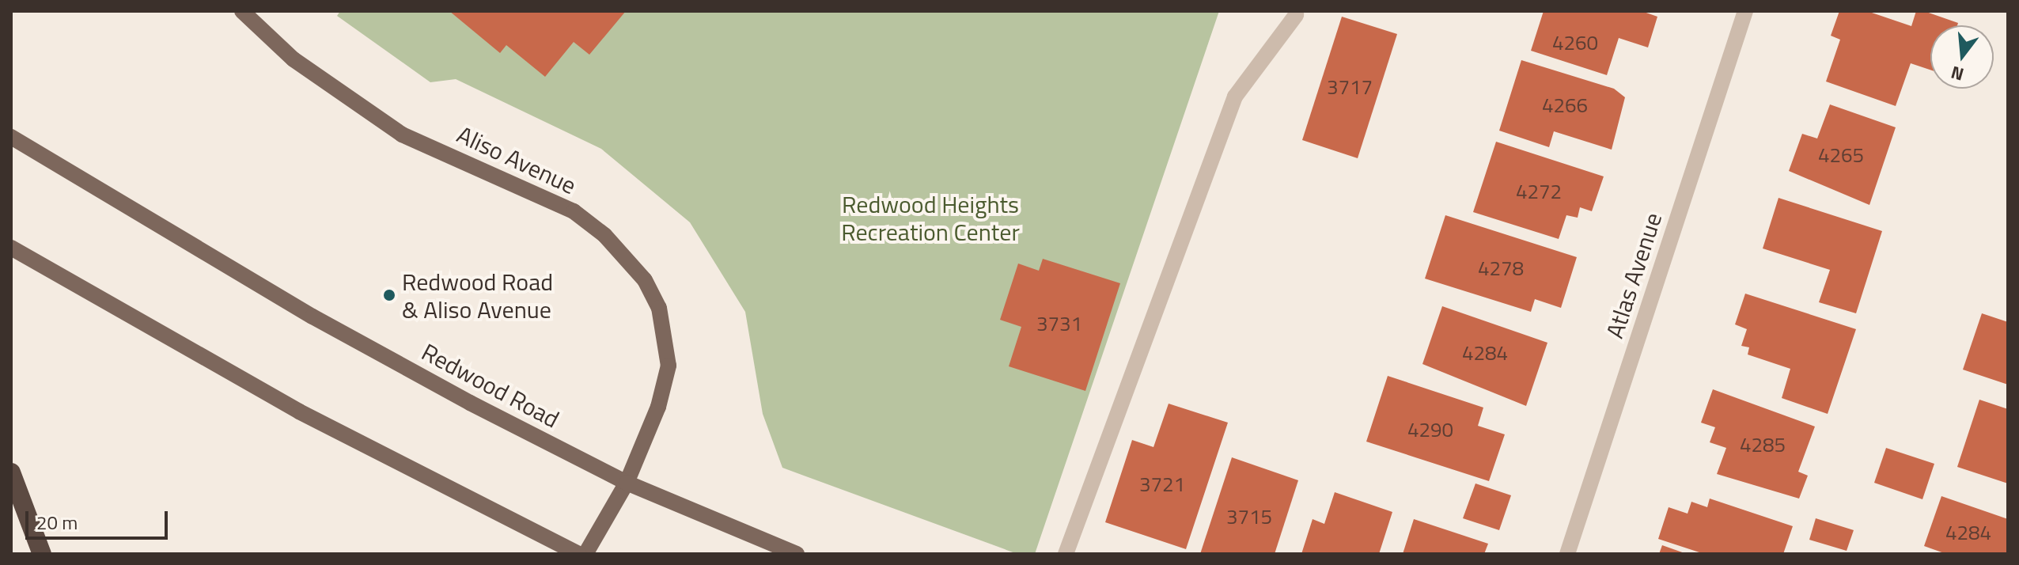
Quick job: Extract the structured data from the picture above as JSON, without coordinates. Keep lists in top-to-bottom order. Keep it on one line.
{"streets":{"main road":["Aliso Avenue","Redwood Road"],"street":["Atlas Avenue"]},"crossings":[["Aliso Avenue","Redwood Road"]],"parks":["Redwood Heights Recreation Center"],"places":["Redwood Road & Aliso Avenue"],"house_numbers":["4260","3717","4266","4265","4272","4278","3731","4284","4290","4285","3721","3715","4284"],"scale_bar":"20 m","north":"bottom"}
